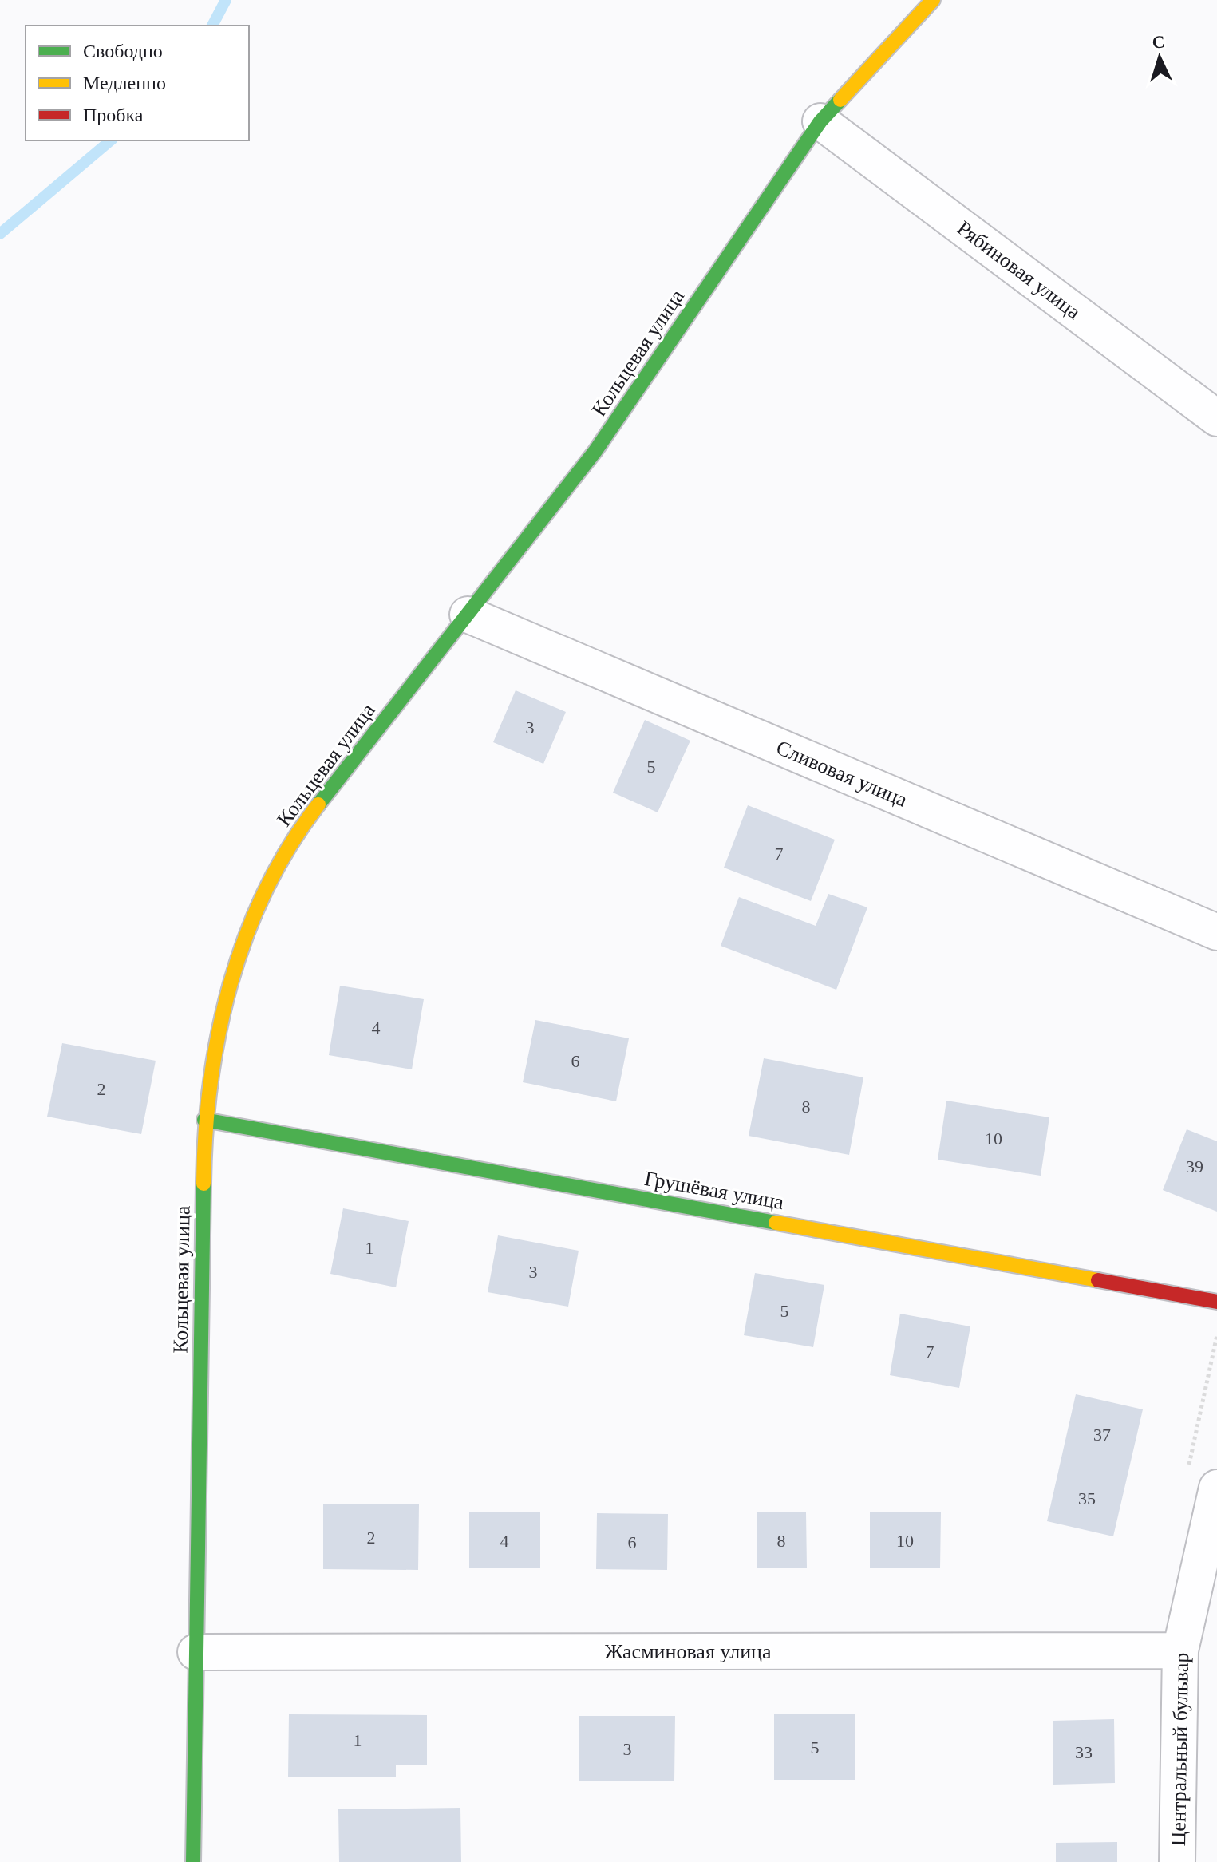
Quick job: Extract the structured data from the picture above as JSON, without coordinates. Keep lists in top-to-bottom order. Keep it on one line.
{"streets":{"street":["Рябиновая улица","Кольцевая улица","Сливовая улица","Грушёвая улица","Жасминовая улица","Центральный бульвар"]},"crossings":[["Рябиновая улица","Кольцевая улица"],["Кольцевая улица","Сливовая улица"],["Кольцевая улица","Грушёвая улица"],["Кольцевая улица","Жасминовая улица"],["Жасминовая улица","Центральный бульвар"]],"house_numbers":["3","5","7","4","6","2","8","10","39","1","3","5","7","37","35","2","4","8","10","6","1","5","3","33"],"legend":["Свободно","Медленно","Пробка"],"north":"top"}
